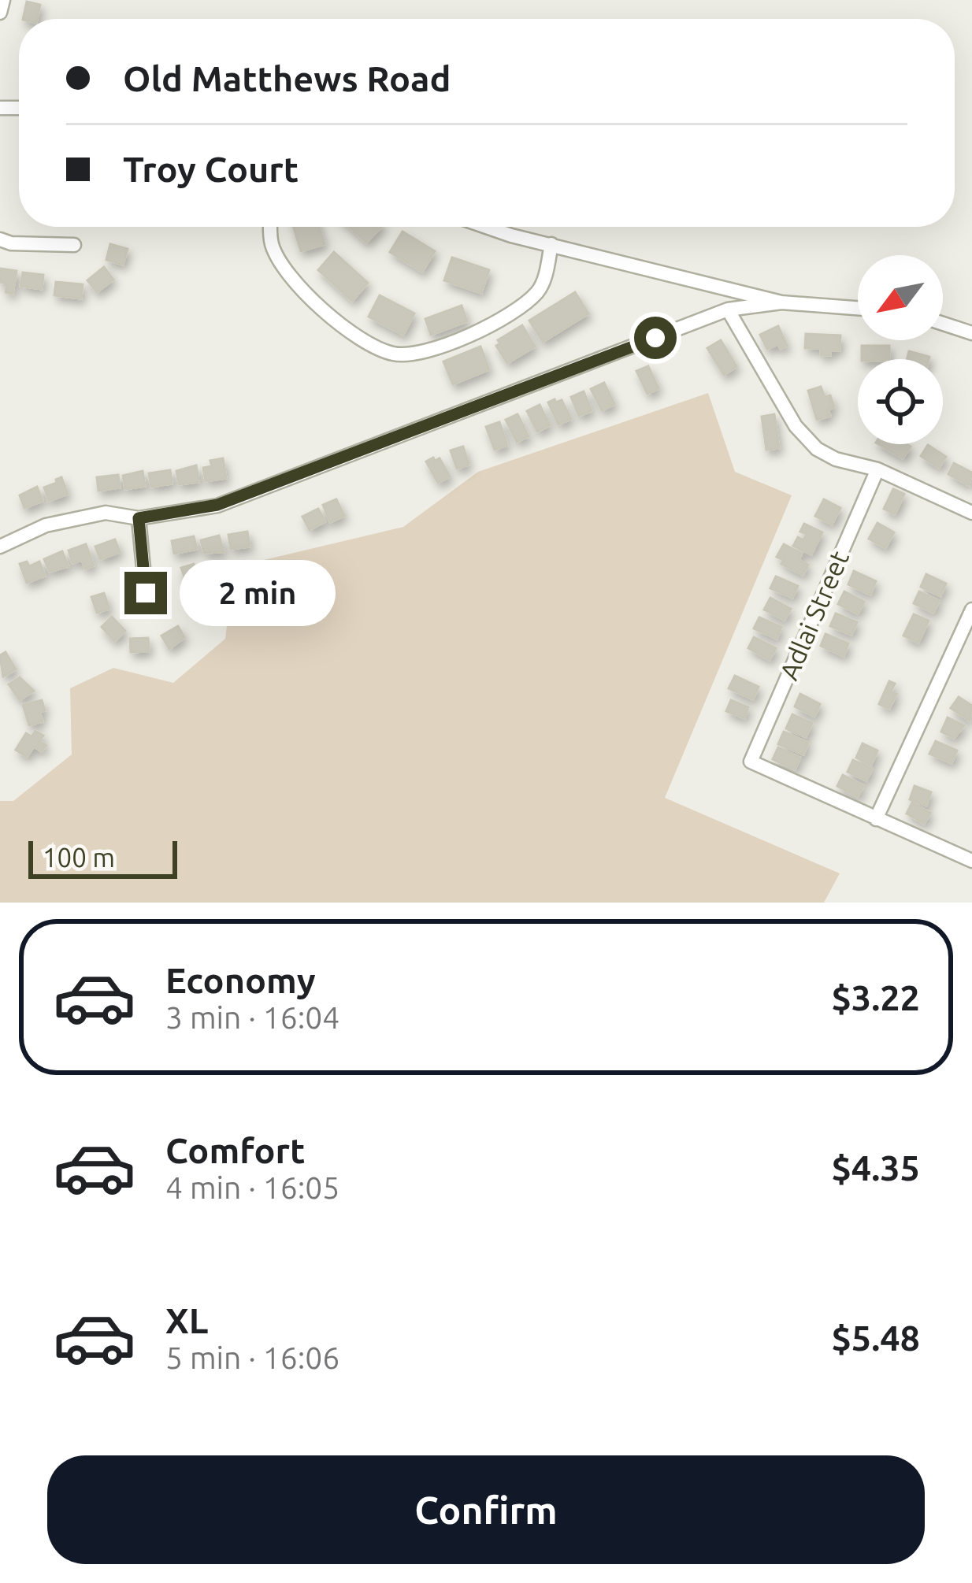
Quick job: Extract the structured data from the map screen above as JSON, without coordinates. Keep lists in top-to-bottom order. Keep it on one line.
{"streets":{"street":["Adlai Street"]},"scale_bar":"100 m","north":"bottom left","page":{"banner":["Old Matthews Road","Troy Court"],"bubble":"2 min","scale":"100 m","list":[{"name":"Economy","note":"3 min · 16:04","value":"$3.22"},{"name":"Comfort","note":"4 min · 16:05","value":"$4.35"},{"name":"XL","note":"5 min · 16:06","value":"$5.48"}],"buttons":"Confirm"}}
